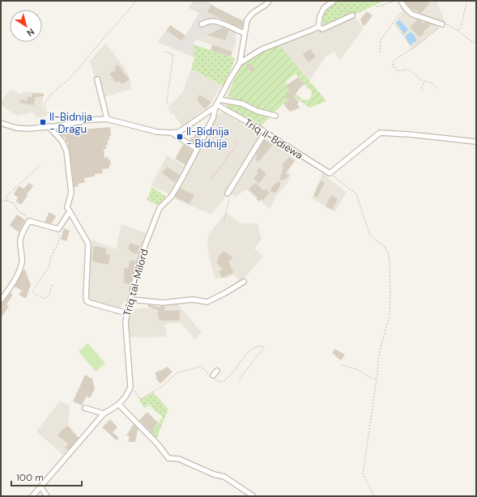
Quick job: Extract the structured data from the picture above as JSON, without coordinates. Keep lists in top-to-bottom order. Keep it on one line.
{"streets":{"street":["Triq il-Bdiewa","Triq tal-Milord"]},"crossings":[["Triq il-Bdiewa","Triq tal-Milord"]],"places":{"transit":["Il-Bidnija - Dragu","Il-Bidnija - Bidnija"]},"scale_bar":"100 m","north":"bottom right"}
